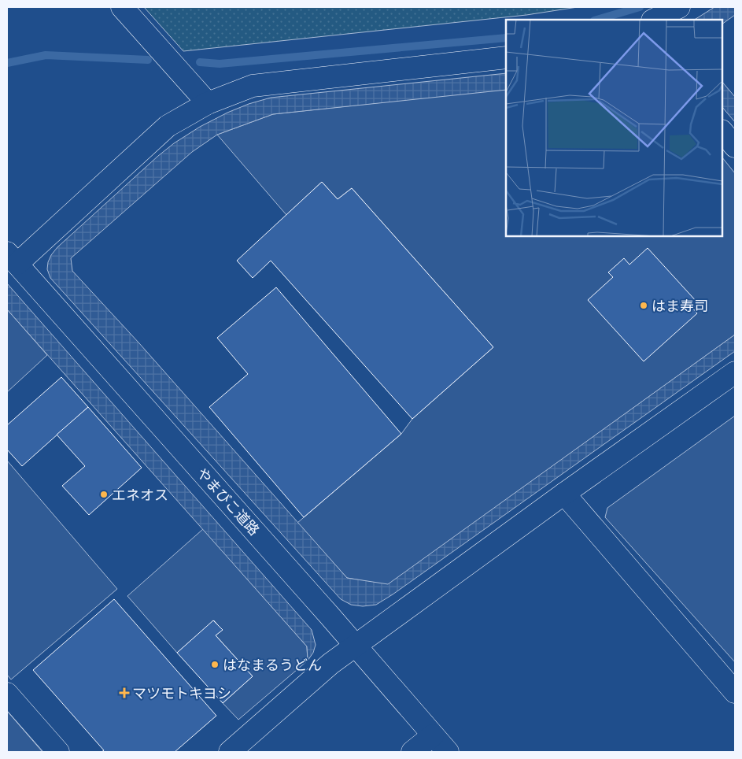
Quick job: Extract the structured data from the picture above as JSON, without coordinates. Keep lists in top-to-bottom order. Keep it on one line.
{"streets":{"street":["やまびこ道路"]},"places":{"other":["はま寿司","エネオス","はなまるうどん"],"health":["マツモトキヨシ"]}}
